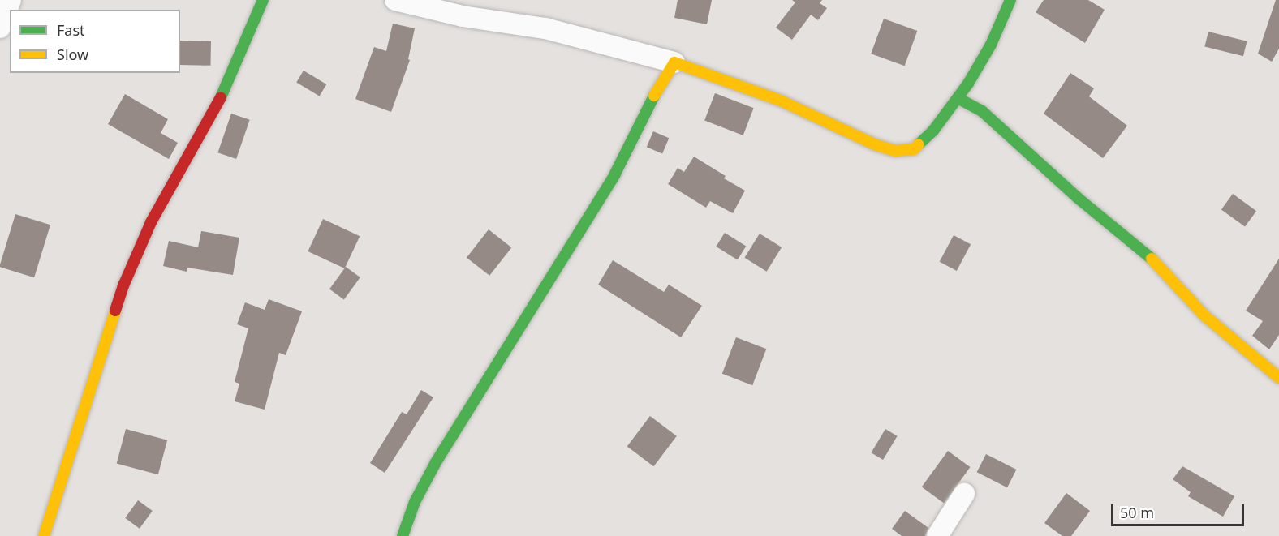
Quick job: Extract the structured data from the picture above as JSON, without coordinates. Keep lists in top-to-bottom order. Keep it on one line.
{"legend":["Fast","Slow"],"scale_bar":"50 m"}
